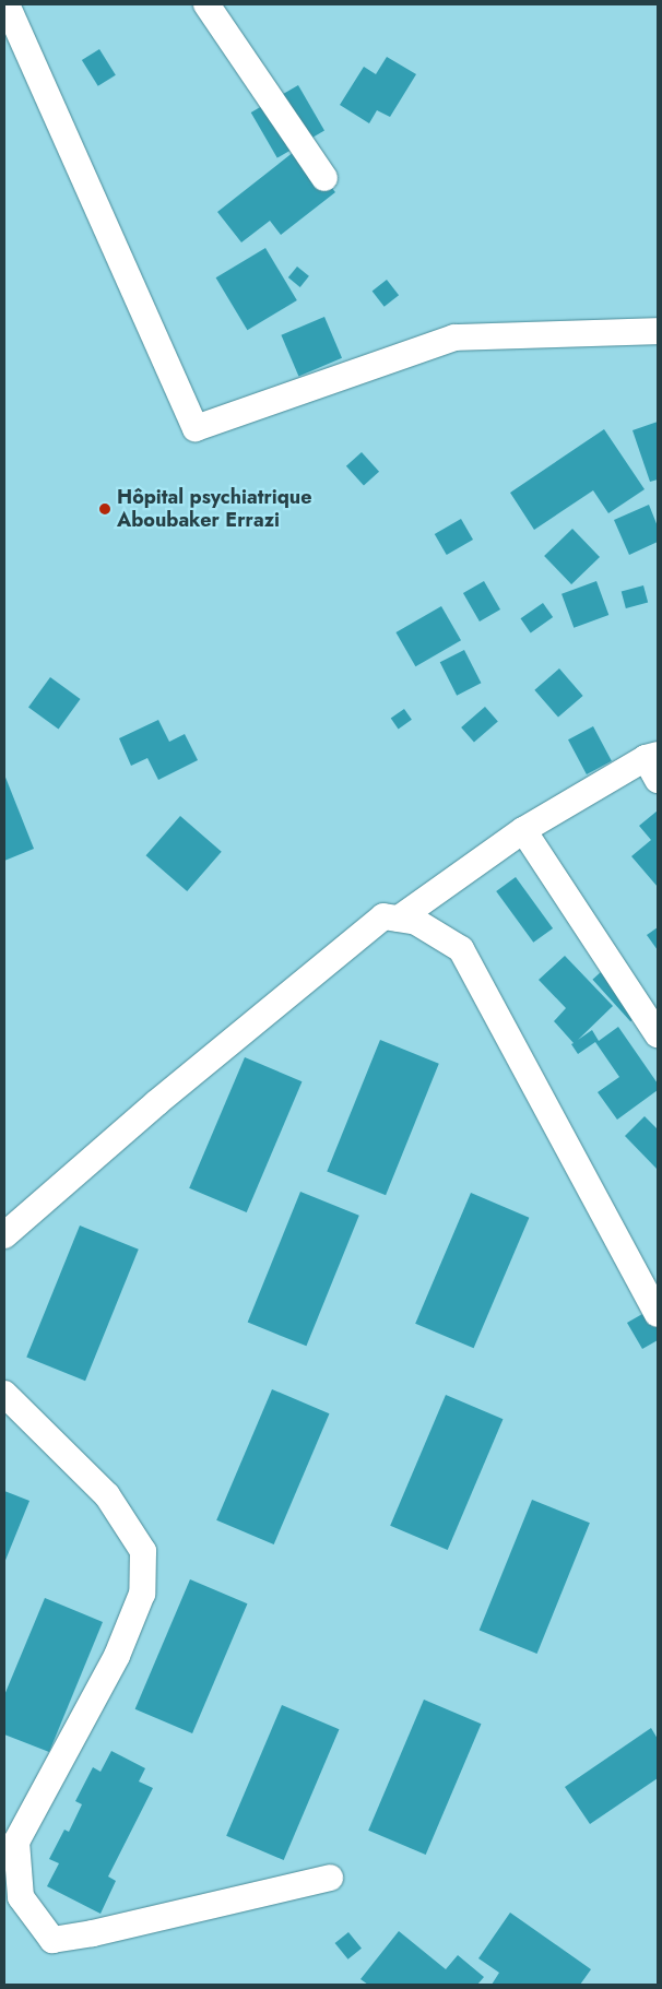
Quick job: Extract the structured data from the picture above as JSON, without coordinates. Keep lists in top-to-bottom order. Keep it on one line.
{"places":["Hôpital psychiatrique Aboubaker Errazi"]}
